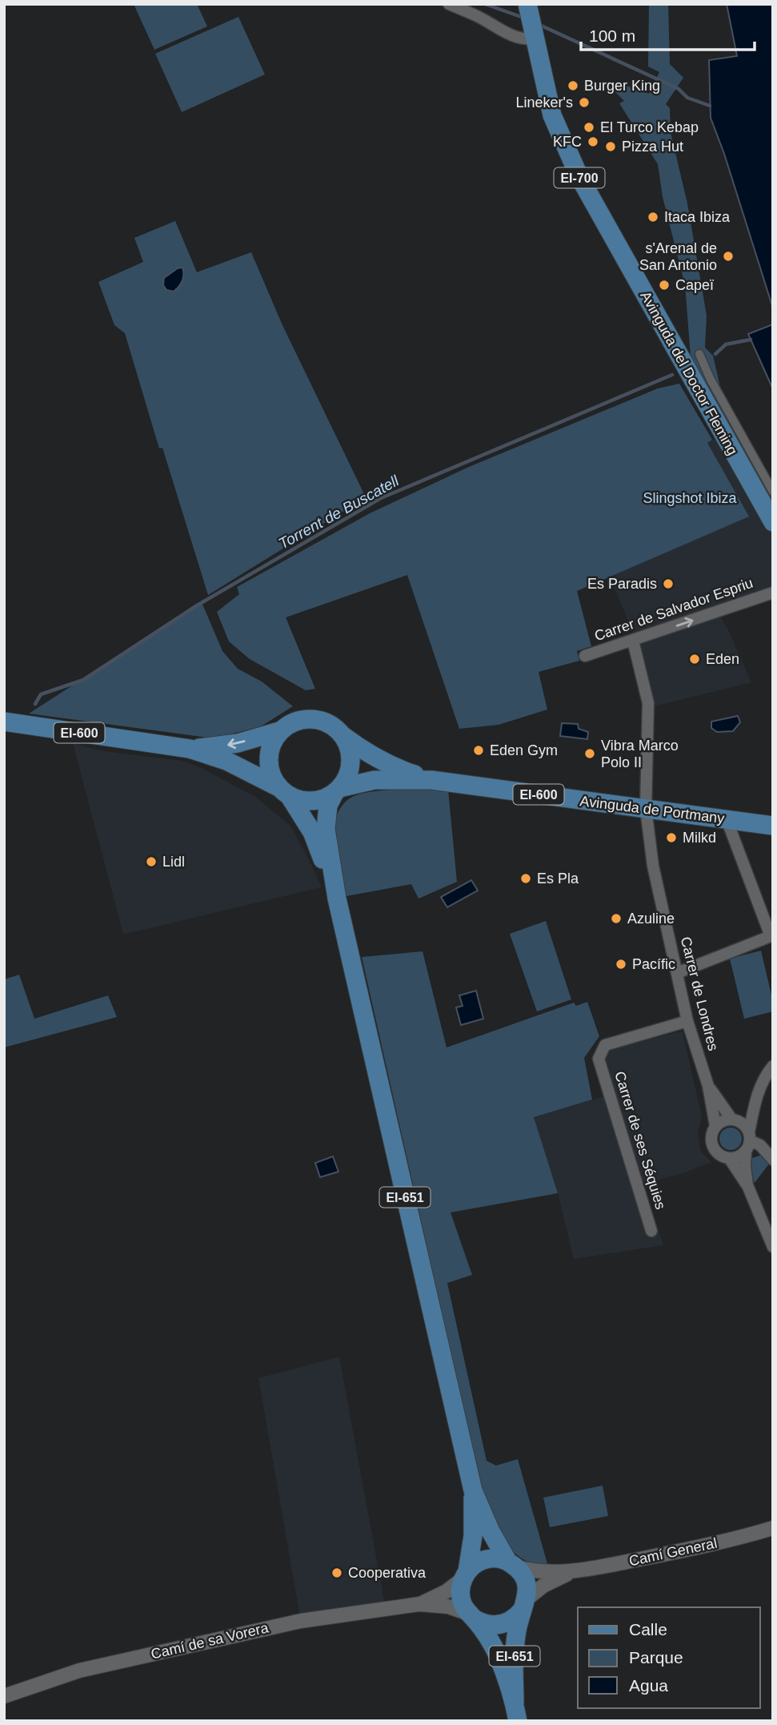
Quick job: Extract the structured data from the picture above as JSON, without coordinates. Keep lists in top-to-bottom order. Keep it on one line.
{"streets":{"main road":["EI-700","Avinguda del Doctor Fleming","EI-600","Avinguda de Portmany","EI-651"],"street":["Carrer de Salvador Espriu","Carrer de Londres","Carrer de ses Séquies","Camí General","Camí de sa Vorera"]},"crossings":[["Carrer de Salvador Espriu","Carrer de Londres"],["EI-600","Avinguda de Portmany"],["EI-600","EI-651"],["Avinguda de Portmany","Carrer de Londres"],["Avinguda de Portmany","EI-651"],["Carrer de Londres","Carrer de ses Séquies"],["EI-651","Camí General"],["EI-651","Camí de sa Vorera"],["Camí General","Camí de sa Vorera"]],"one_way":["Carrer de Salvador Espriu"],"water":["Torrent de Buscatell"],"parks":["Slingshot Ibiza"],"places":["Burger King","Lineker's","El Turco Kebap","KFC","Pizza Hut","Itaca Ibiza","s'Arenal de San Antonio","Capeï","Es Paradis","Eden","Eden Gym","Vibra Marco Polo II","Milkd","Lidl","Es Pla","Azuline","Pacífic","Cooperativa"],"legend":["Calle","Parque","Agua"],"scale_bar":"100 m"}
